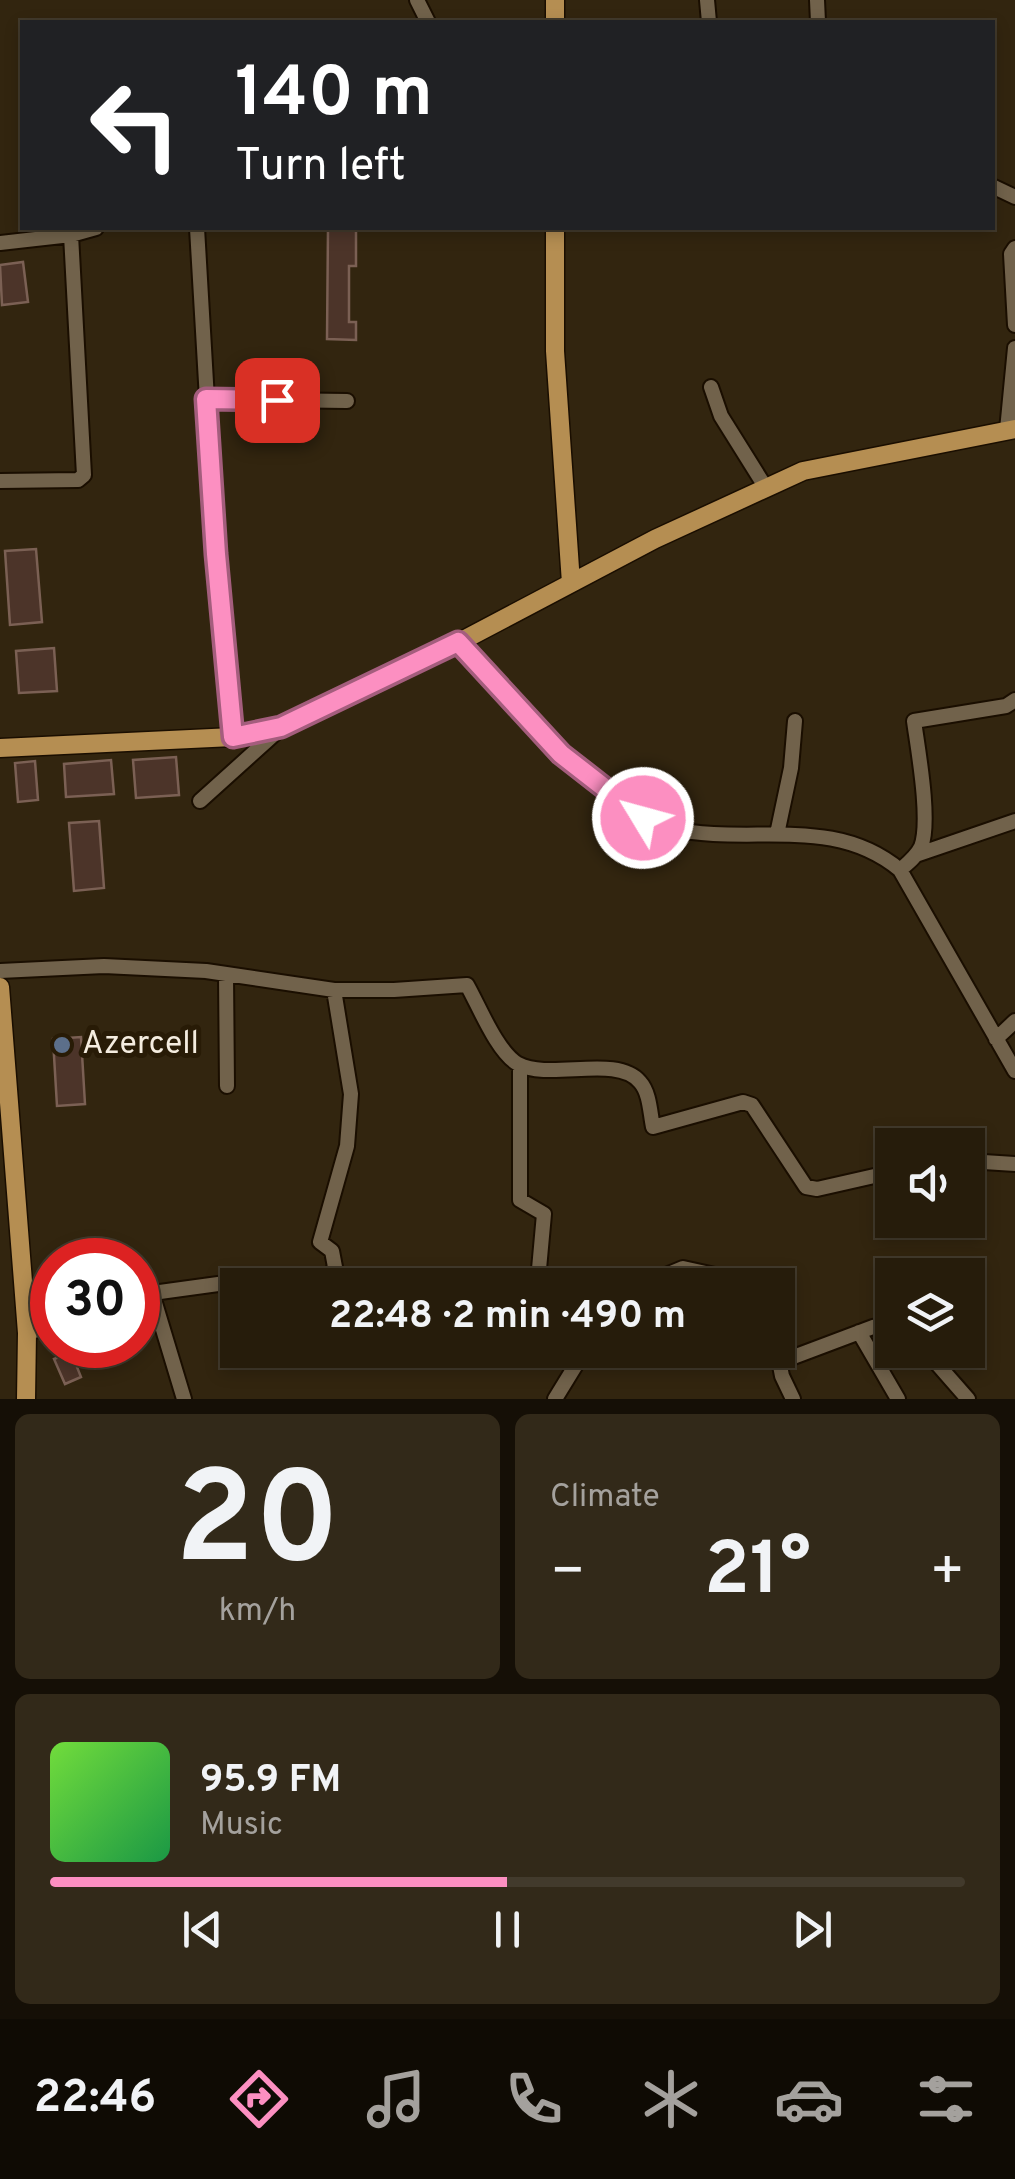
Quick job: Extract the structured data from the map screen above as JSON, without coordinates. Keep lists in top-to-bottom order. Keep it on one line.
{"places":["Azercell"],"page":{"turn":["140 m","Turn left"],"limit":"30","trip":"22:48 · 2 min · 490 m","tile":[["20","km/h"],"Climate"],"heat":["−","21°","+"],"song":["95.9 FM","Music"],"tabs":"22:46"}}
